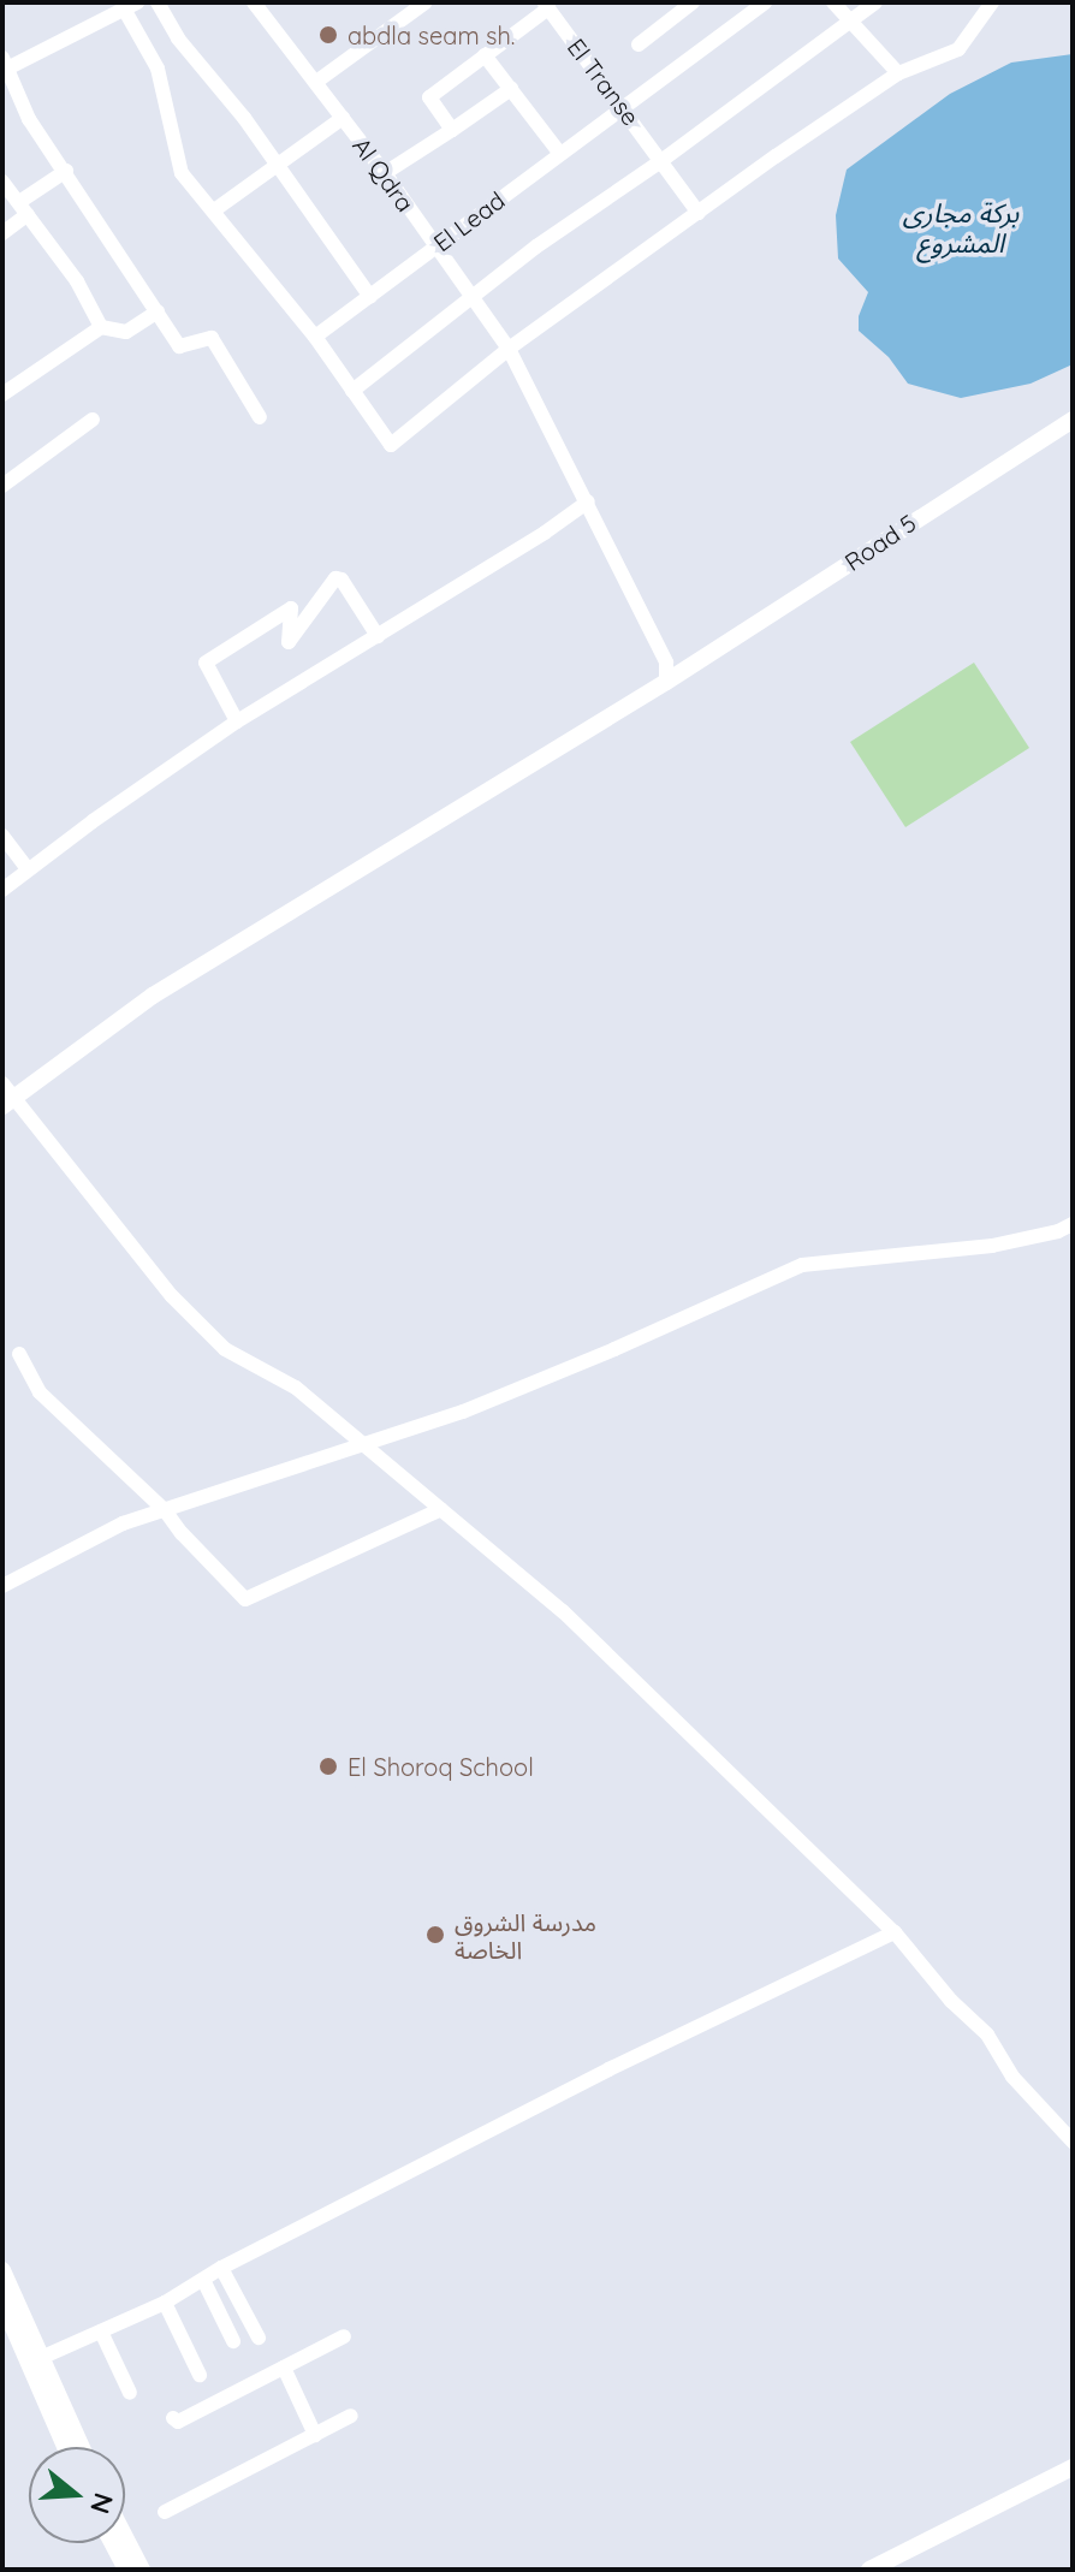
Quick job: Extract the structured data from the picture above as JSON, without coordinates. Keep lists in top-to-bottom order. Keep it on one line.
{"streets":{"main road":["Road 5"],"street":["El Transe","Al Qdra","El Lead"]},"crossings":[["El Transe","El Lead"],["Al Qdra","El Lead"],["Al Qdra","Road 5"]],"water":["بركة مجارى المشروع"],"places":["abdla seam sh.","El Shoroq School","مدرسة الشروق الخاصة"],"north":"right"}
